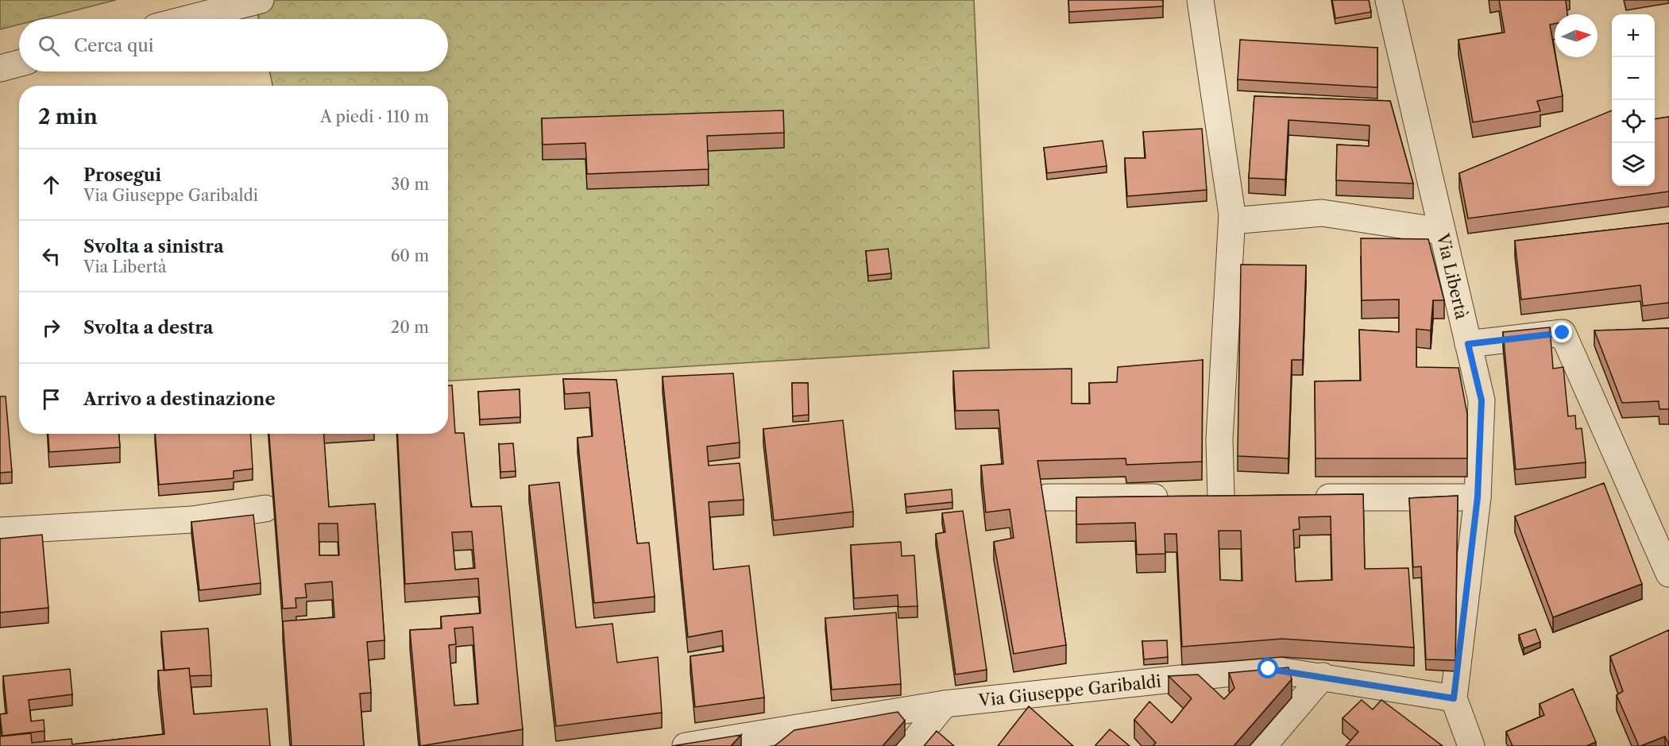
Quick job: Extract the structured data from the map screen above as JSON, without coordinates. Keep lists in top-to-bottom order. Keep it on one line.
{"streets":{"street":["Via Libertà","Via Giuseppe Garibaldi"]},"crossings":[["Via Libertà","Via Giuseppe Garibaldi"]],"north":"right","page":{"map_buttons":["+","−"],"search":"Cerca qui","heading":["2 min","A piedi · 110 m"],"list":[["Prosegui","Via Giuseppe Garibaldi","30 m"],["Svolta a sinistra","Via Libertà","60 m"],["Svolta a destra","20 m"],"Arrivo a destinazione"]}}
